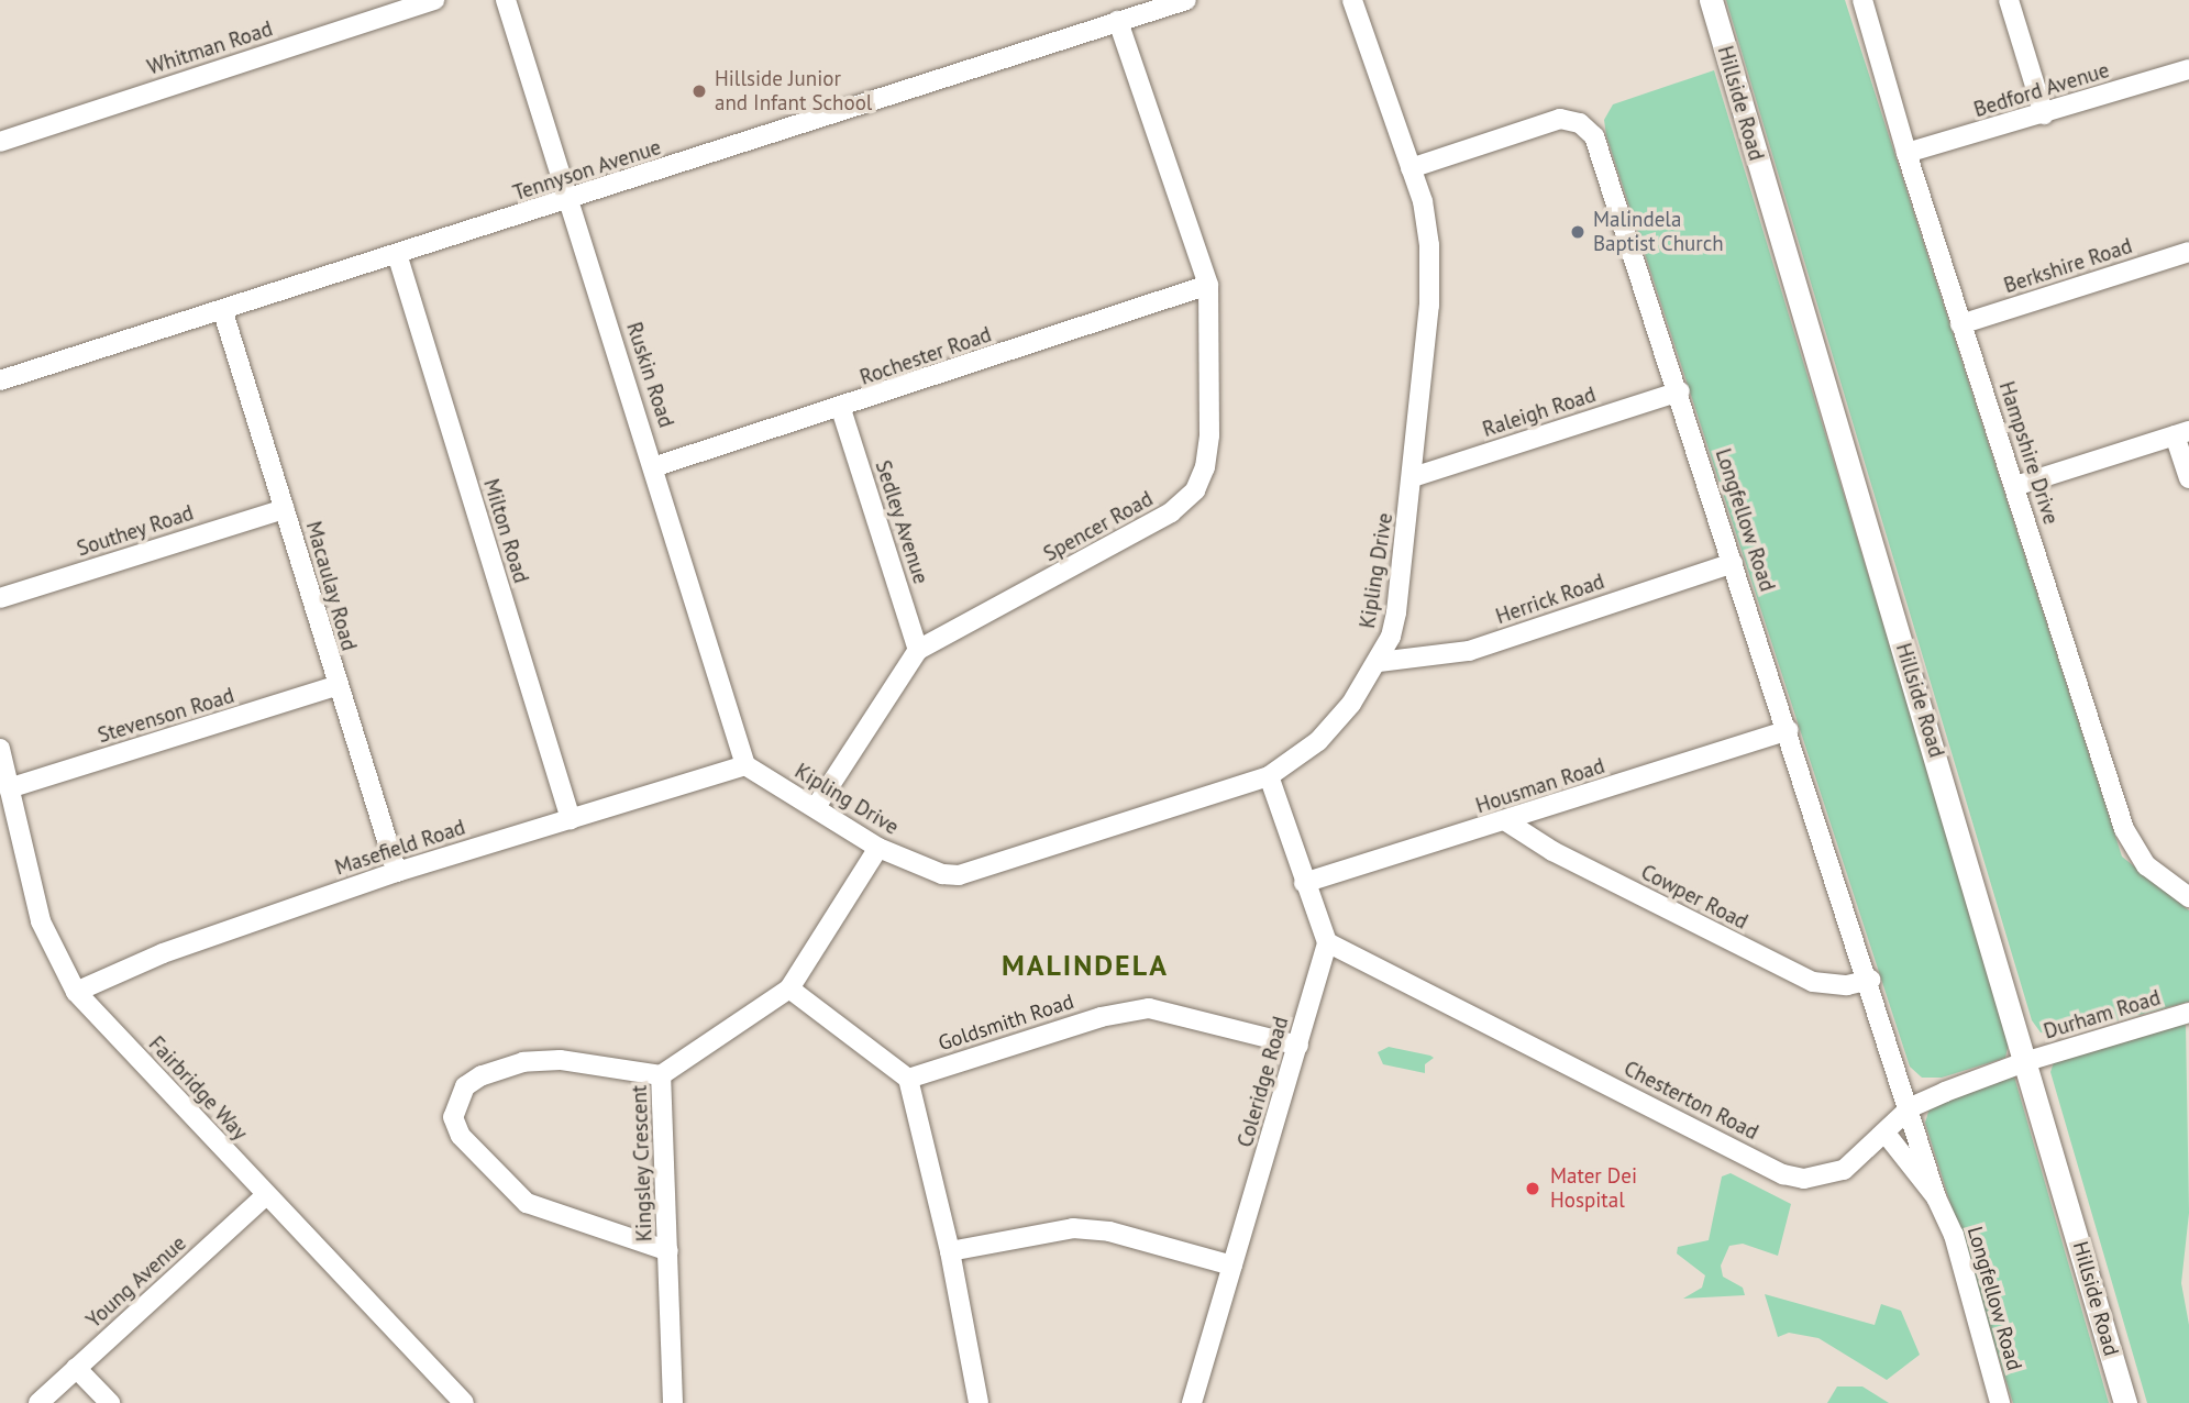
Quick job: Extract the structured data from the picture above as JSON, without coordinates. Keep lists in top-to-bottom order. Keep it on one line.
{"streets":{"main road":["Hillside Road"],"street":["Whitman Road","Bedford Avenue","Tennyson Avenue","Berkshire Road","Rochester Road","Ruskin Road","Raleigh Road","Hampshire Drive","Longfellow Road","Sedley Avenue","Spencer Road","Southey Road","Milton Road","Kipling Drive","Macaulay Road","Herrick Road","Stevenson Road","Housman Road","Masefield Road","Cowper Road","Durham Road","Goldsmith Road","Coleridge Road","Fairbridge Way","Chesterton Road","Kingsley Crescent","Young Avenue"]},"crossings":[["Bedford Avenue","Hampshire Drive"],["Hillside Road","Durham Road"],["Hillside Road","Chesterton Road"],["Tennyson Avenue","Ruskin Road"],["Tennyson Avenue","Spencer Road"],["Tennyson Avenue","Milton Road"],["Tennyson Avenue","Macaulay Road"],["Berkshire Road","Hampshire Drive"],["Rochester Road","Ruskin Road"],["Rochester Road","Sedley Avenue"],["Rochester Road","Spencer Road"],["Ruskin Road","Kipling Drive"],["Ruskin Road","Masefield Road"],["Raleigh Road","Longfellow Road"],["Raleigh Road","Kipling Drive"],["Longfellow Road","Kipling Drive"],["Longfellow Road","Herrick Road"],["Longfellow Road","Housman Road"],["Longfellow Road","Cowper Road"],["Longfellow Road","Chesterton Road"],["Sedley Avenue","Spencer Road"],["Spencer Road","Kipling Drive"],["Southey Road","Macaulay Road"],["Milton Road","Masefield Road"],["Kipling Drive","Herrick Road"],["Kipling Drive","Masefield Road"],["Kipling Drive","Kingsley Crescent"],["Macaulay Road","Stevenson Road"],["Macaulay Road","Masefield Road"],["Stevenson Road","Fairbridge Way"],["Housman Road","Cowper Road"],["Masefield Road","Fairbridge Way"],["Durham Road","Chesterton Road"],["Goldsmith Road","Coleridge Road"],["Coleridge Road","Chesterton Road"],["Fairbridge Way","Young Avenue"]],"districts":["MALINDELA"],"places":["Hillside Junior and Infant School","Malindela Baptist Church","Mater Dei Hospital"]}
